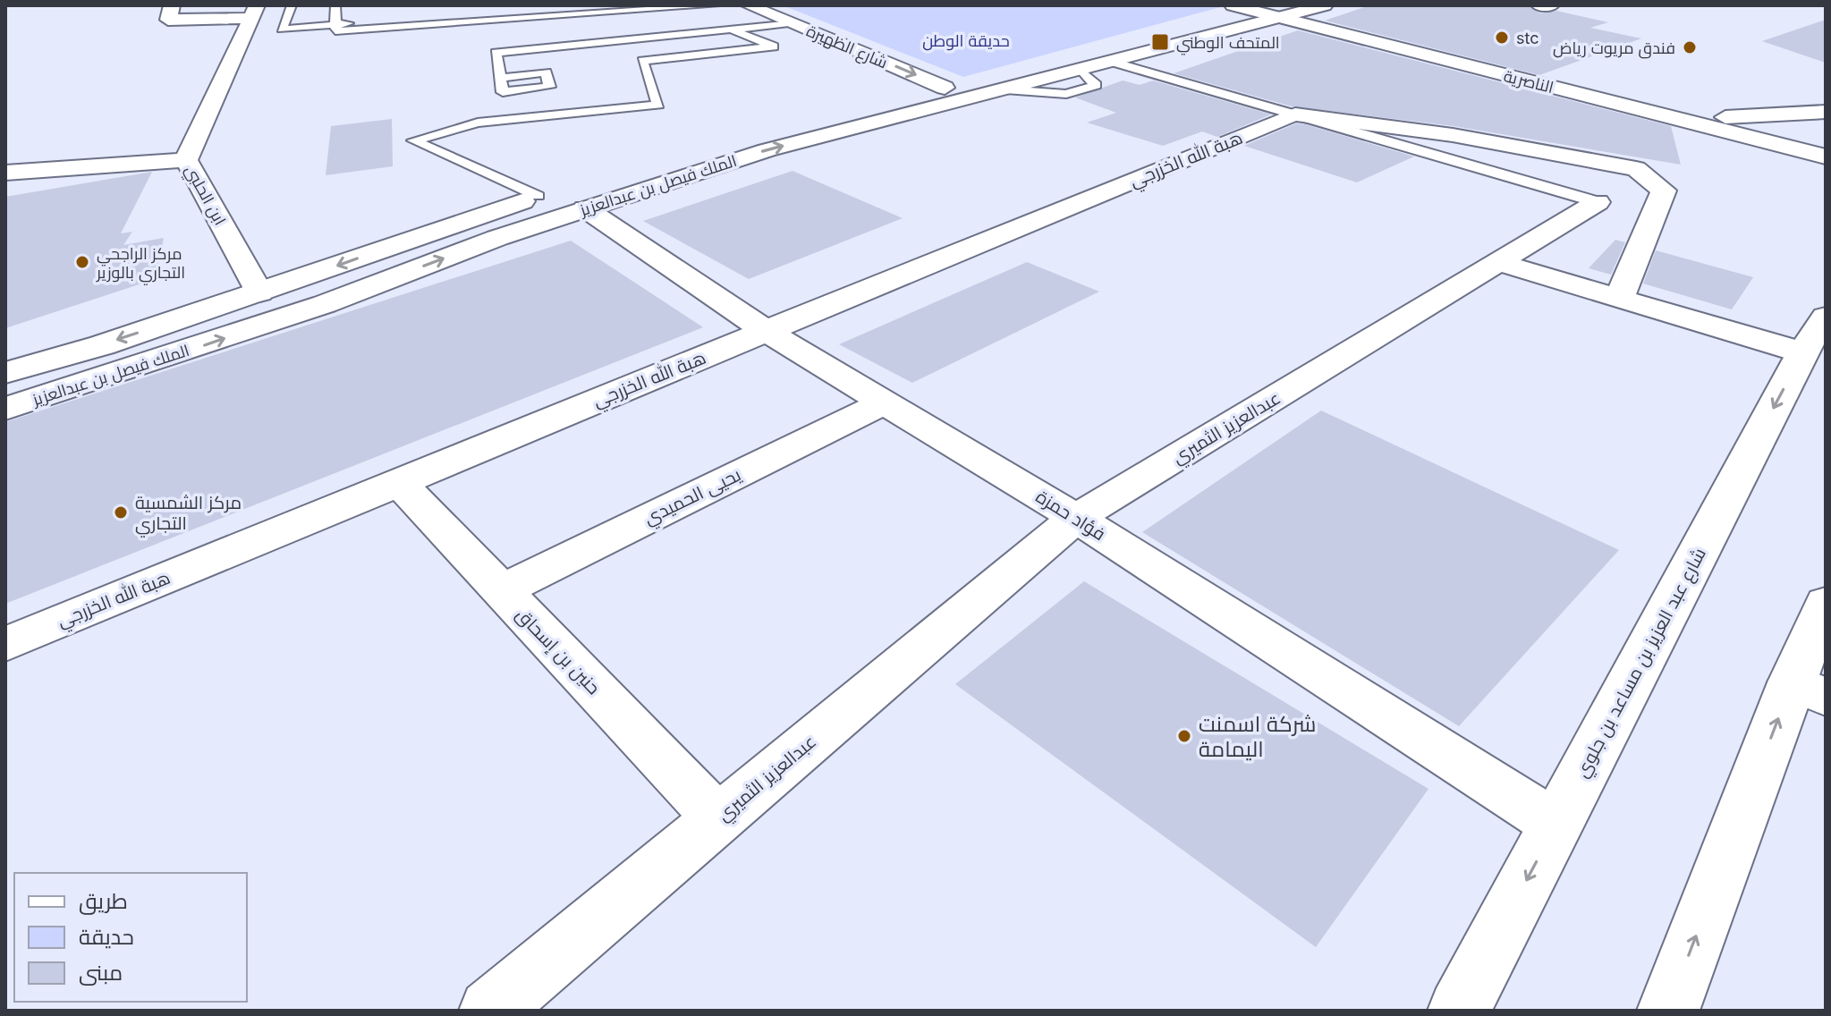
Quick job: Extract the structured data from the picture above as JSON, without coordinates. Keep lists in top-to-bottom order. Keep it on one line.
{"streets":{"street":["شارع الظهيرة","الناصرية","هبة الله الخزرجي","الملك فيصل بن عبدالعزيز","ابن الحلبي","عبدالعزيز الثميري","يحيى الحميدي","فؤاد حمزة","حنين بن إسحاق","شارع عبد العزيز بن مساعد بن جلوي"]},"crossings":[["شارع الظهيرة","الملك فيصل بن عبدالعزيز"],["الناصرية","الملك فيصل بن عبدالعزيز"],["هبة الله الخزرجي","عبدالعزيز الثميري"],["هبة الله الخزرجي","فؤاد حمزة"],["هبة الله الخزرجي","حنين بن إسحاق"],["الملك فيصل بن عبدالعزيز","ابن الحلبي"],["الملك فيصل بن عبدالعزيز","عبدالعزيز الثميري"],["الملك فيصل بن عبدالعزيز","فؤاد حمزة"],["عبدالعزيز الثميري","فؤاد حمزة"],["عبدالعزيز الثميري","حنين بن إسحاق"],["يحيى الحميدي","فؤاد حمزة"],["يحيى الحميدي","حنين بن إسحاق"],["فؤاد حمزة","شارع عبد العزيز بن مساعد بن جلوي"]],"parks":["حديقة الوطن"],"places":{"other":["stc","فندق مريوت رياض","مركز الراجحي التجاري بالوزير","مركز الشمسية التجاري","شركة اسمنت اليمامة"],"transit":["المتحف الوطني"]},"legend":["طريق","حديقة","مبنى"]}
